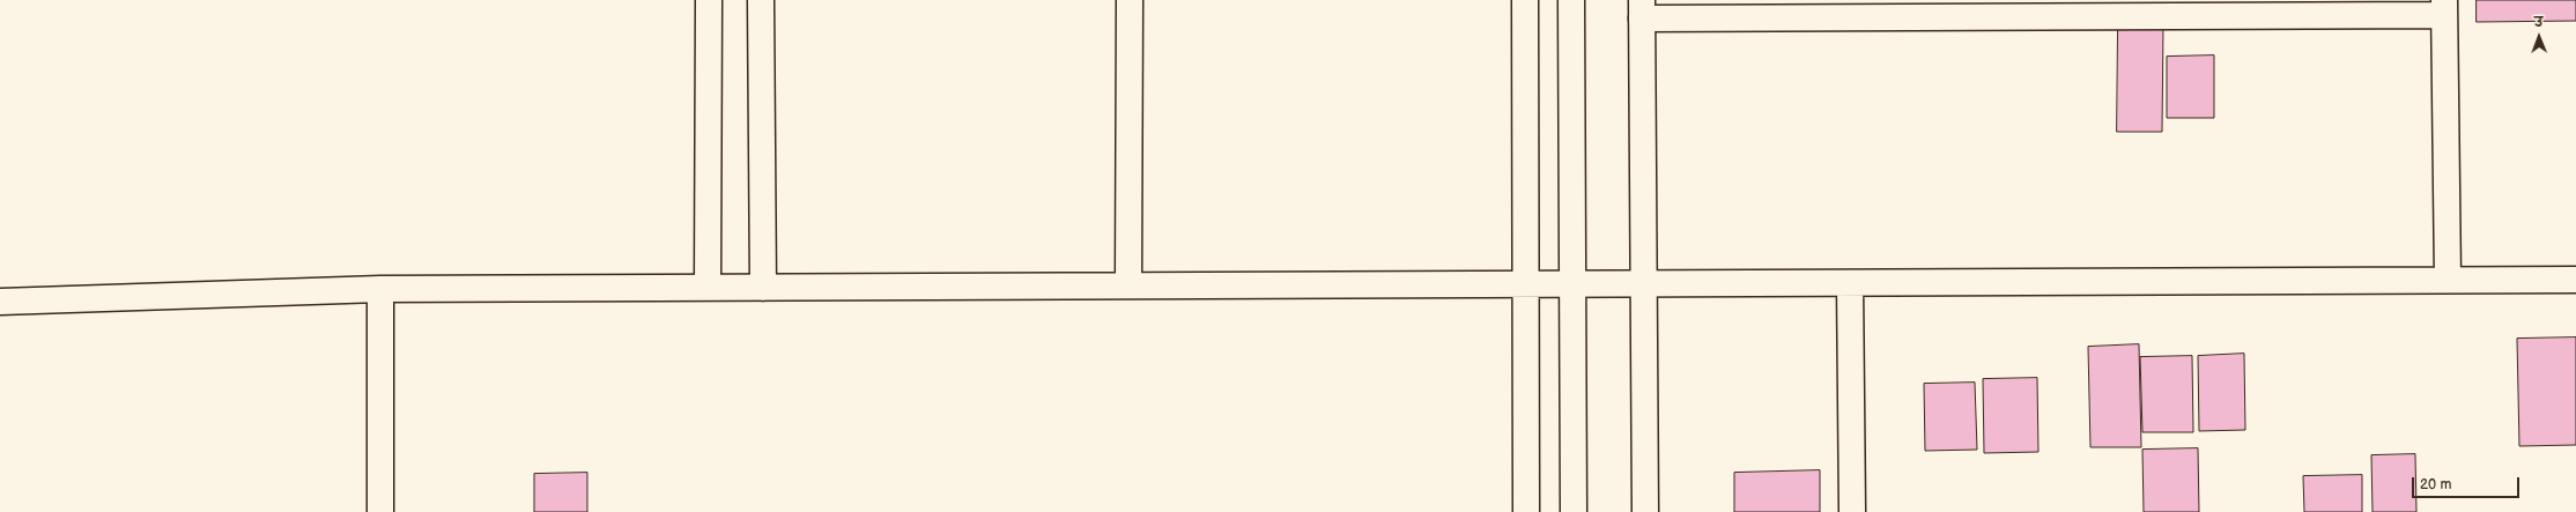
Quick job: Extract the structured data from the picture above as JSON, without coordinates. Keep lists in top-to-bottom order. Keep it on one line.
{"scale_bar":"20 m","north":"top"}
